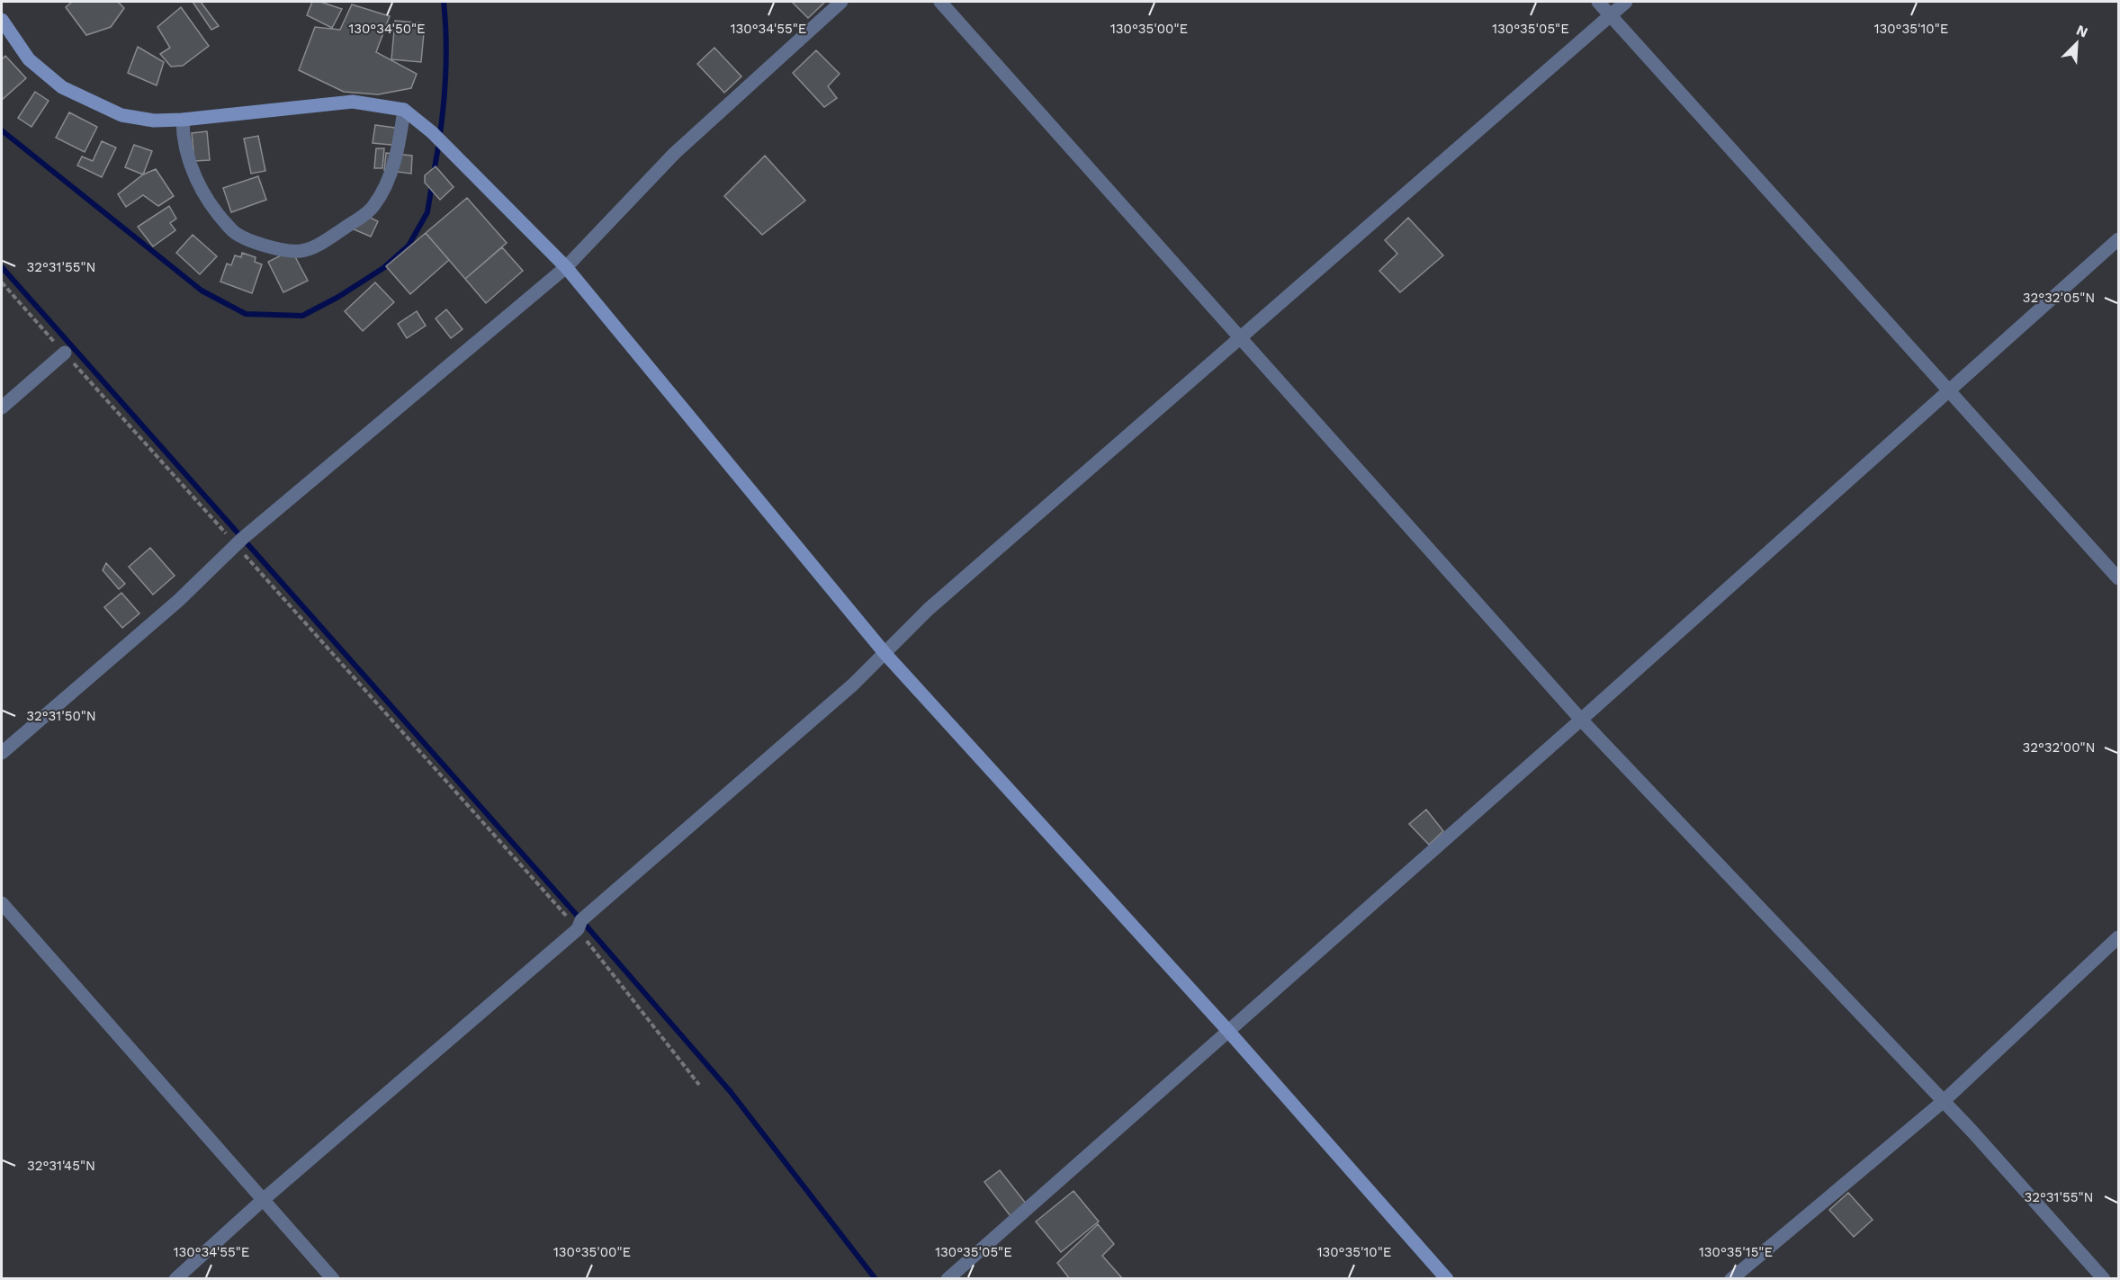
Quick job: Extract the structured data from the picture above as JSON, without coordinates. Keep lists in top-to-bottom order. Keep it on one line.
{"north":"top right","coordinates":["130°34'50\"E","130°34'55\"E","130°35'00\"E","130°35'05\"E","130°35'10\"E","32°31'55\"N","32°32'05\"N","32°31'50\"N","32°32'00\"N","32°31'45\"N","130°35'15\"E"]}
